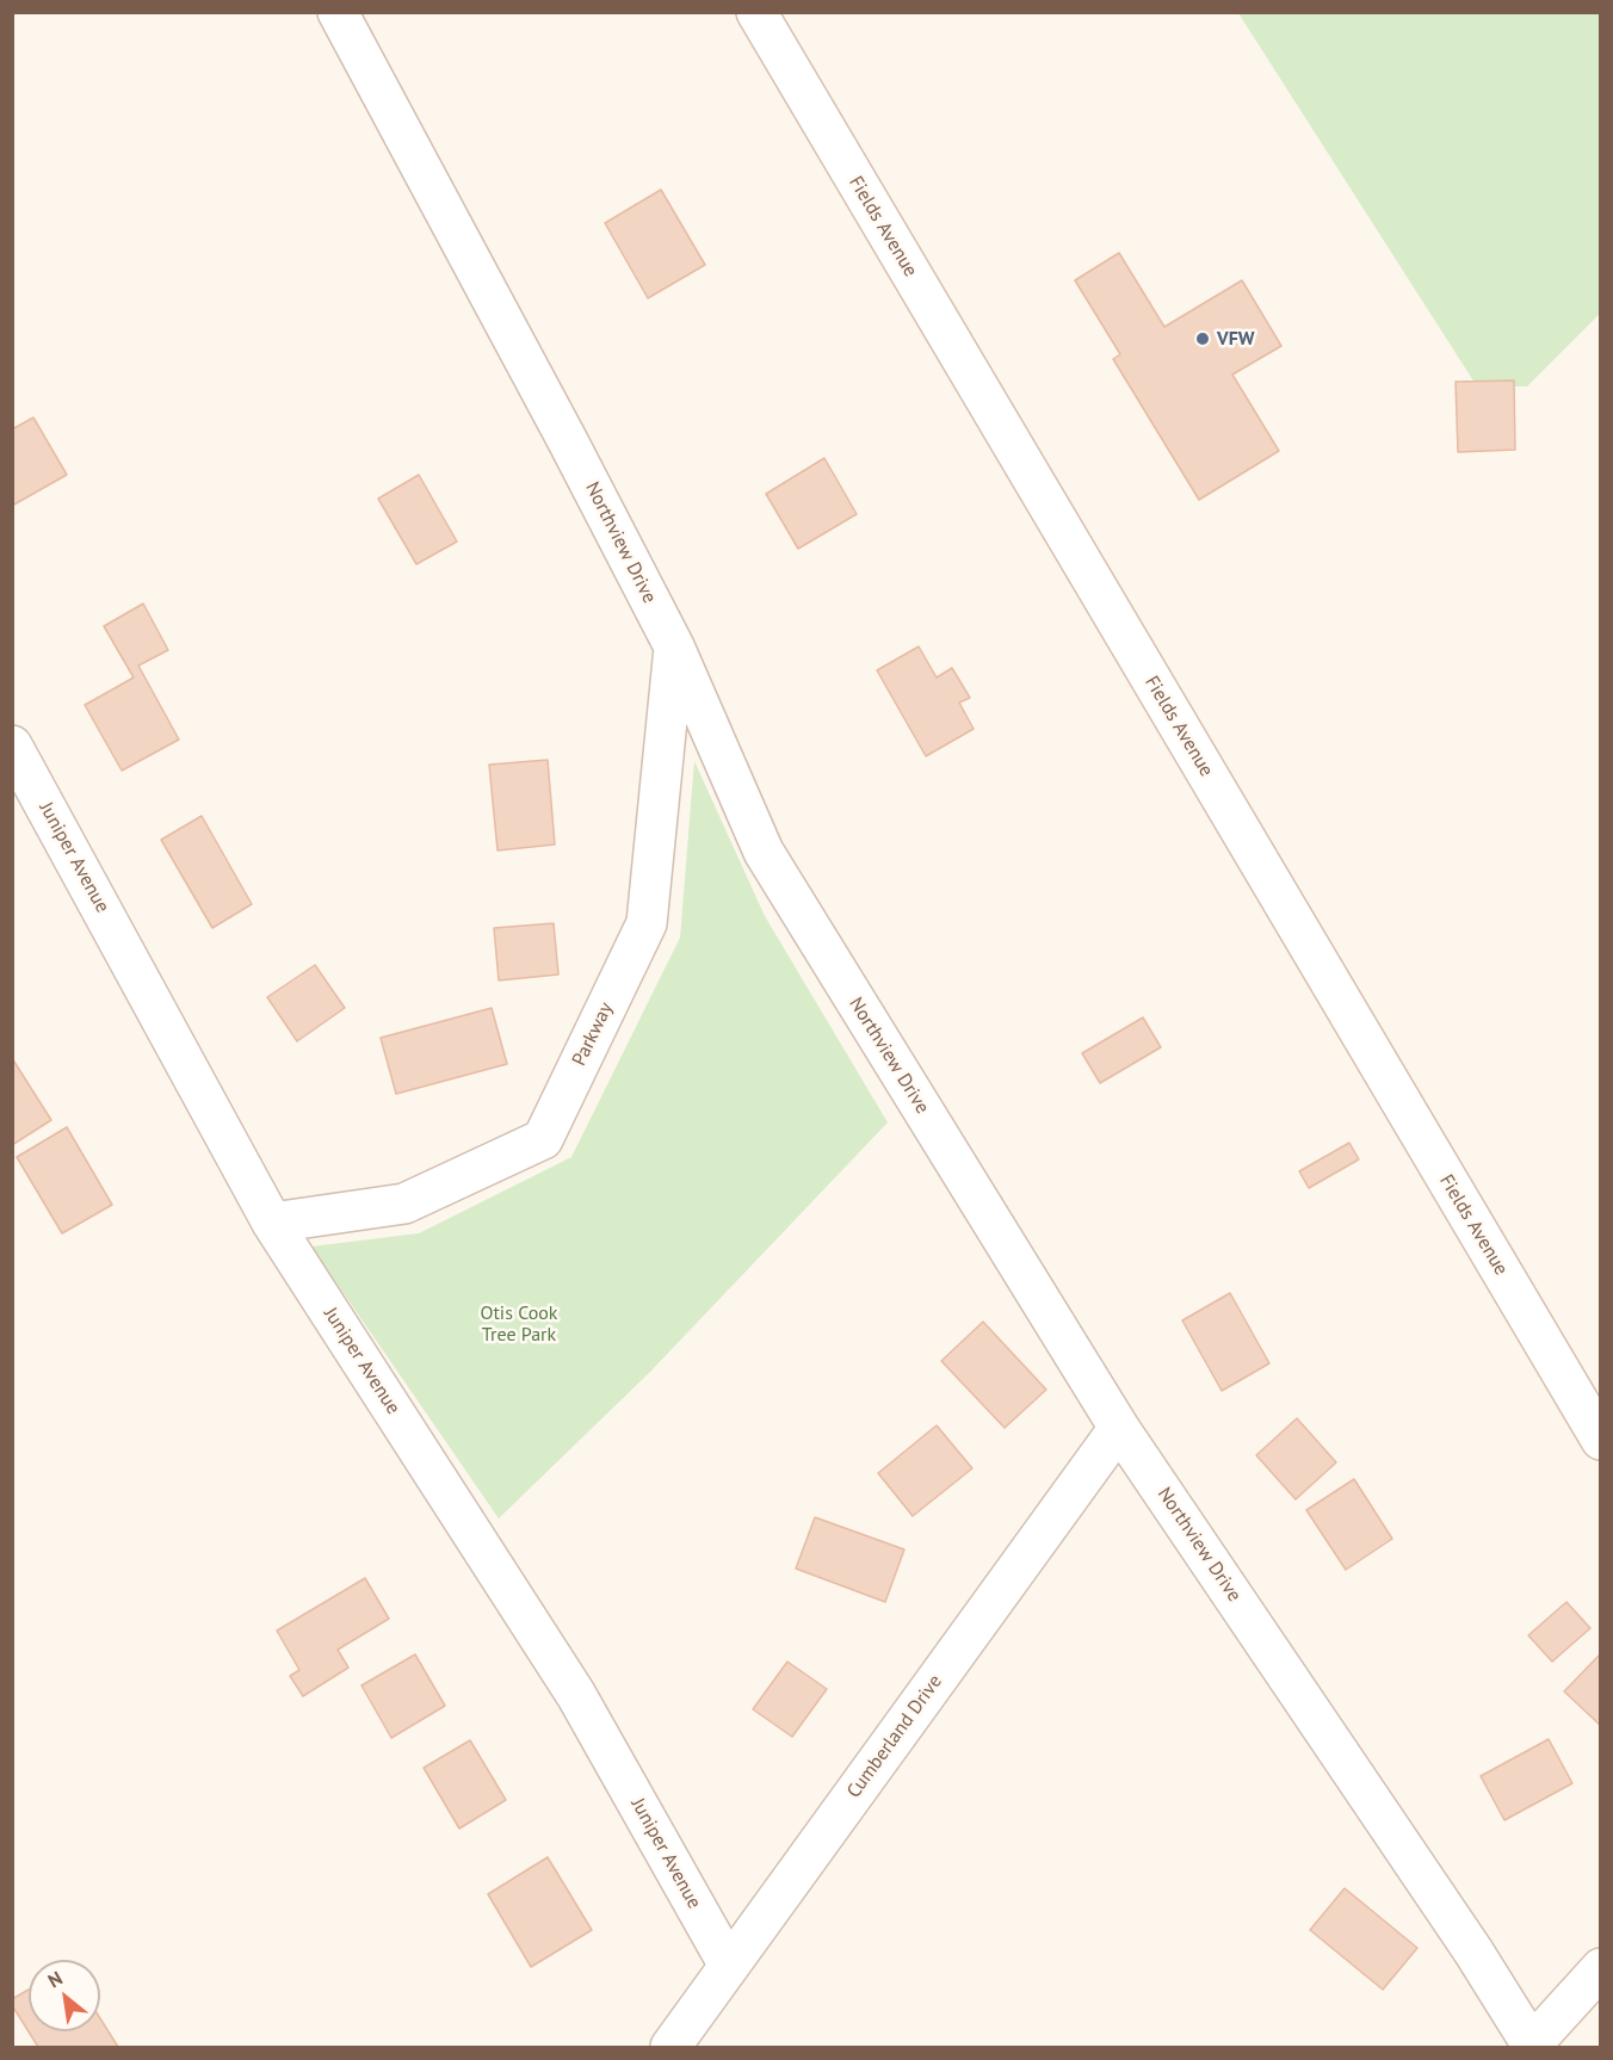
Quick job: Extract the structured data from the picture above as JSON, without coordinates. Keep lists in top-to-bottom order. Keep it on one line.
{"streets":{"street":["Fields Avenue","Northview Drive","Juniper Avenue","Parkway","Cumberland Drive"]},"crossings":[["Northview Drive","Parkway"],["Northview Drive","Cumberland Drive"],["Juniper Avenue","Parkway"],["Juniper Avenue","Cumberland Drive"]],"parks":["Otis Cook Tree Park"],"places":["VFW"],"north":"top left"}
